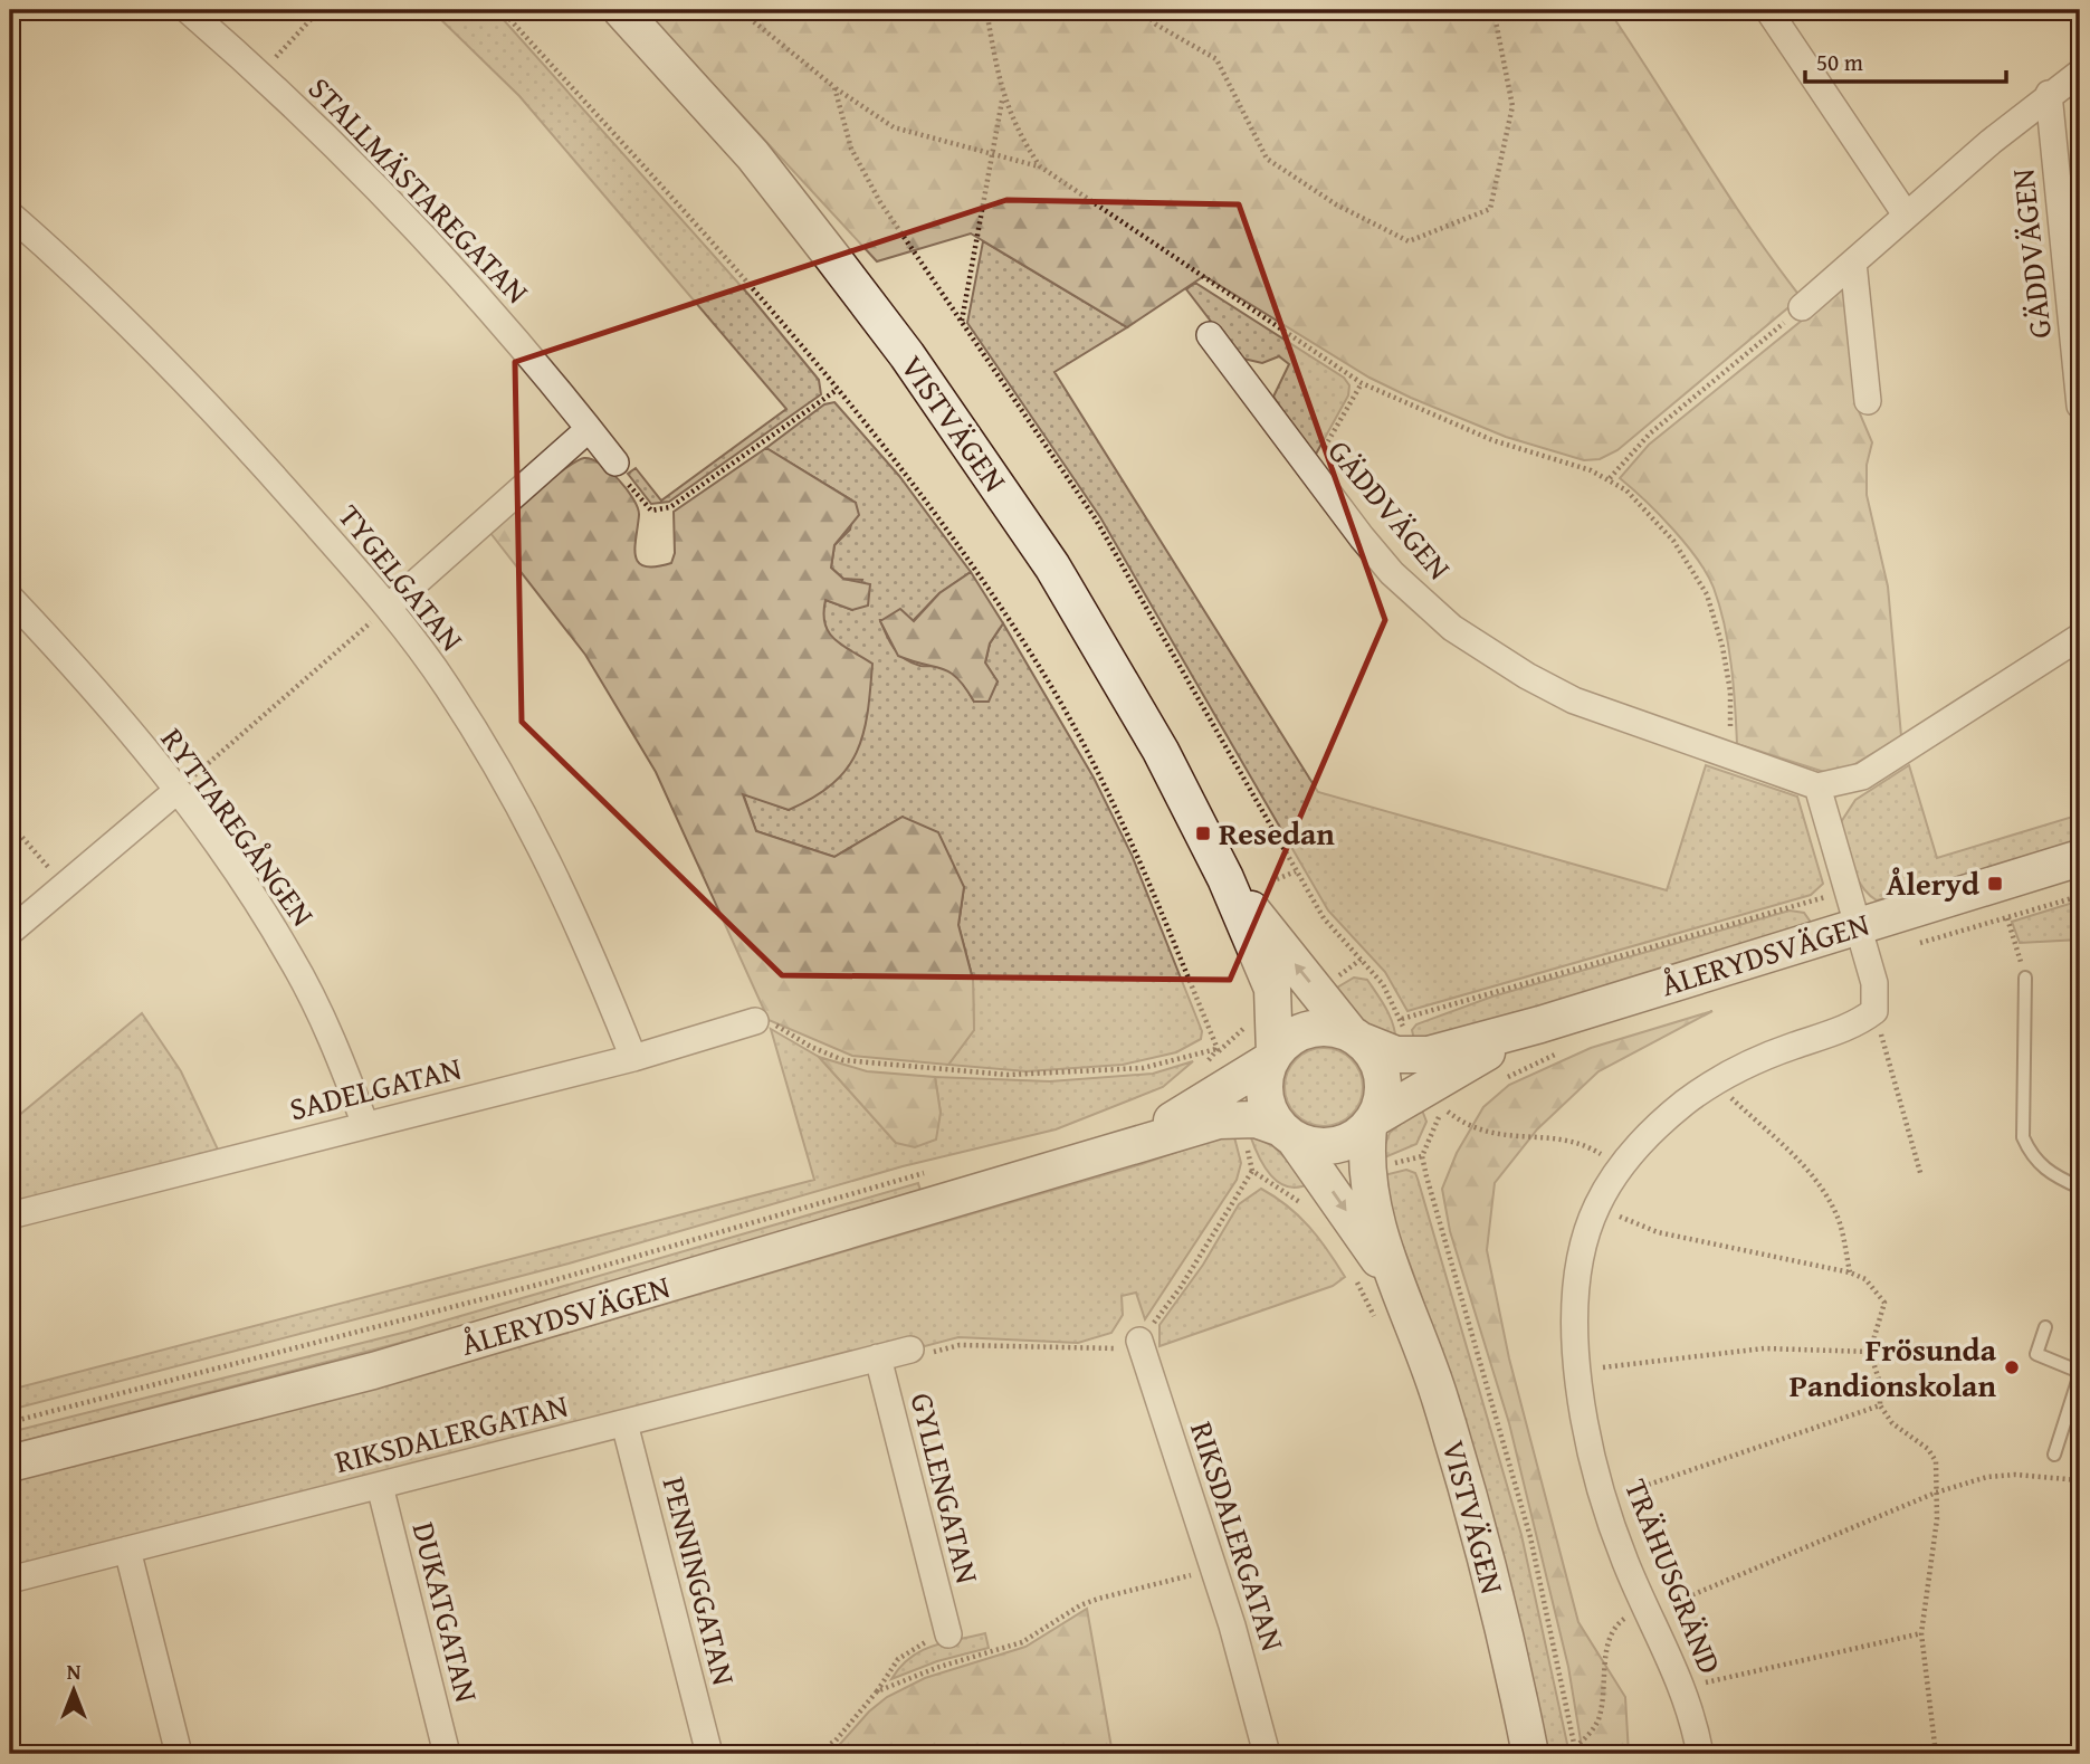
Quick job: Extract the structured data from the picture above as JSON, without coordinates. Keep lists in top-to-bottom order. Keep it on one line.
{"streets":{"main road":["VISTVÄGEN","ÅLERYDSVÄGEN"],"street":["STALLMÄSTAREGATAN","GÄDDVÄGEN","TYGELGATAN","RYTTAREGÅNGEN","SADELGATAN","RIKSDALERGATAN","GYLLENGATAN","TRÄHUSGRÄND","PENNINGGATAN","DUKATGATAN"]},"crossings":[["VISTVÄGEN","ÅLERYDSVÄGEN"],["TYGELGATAN","SADELGATAN"],["RYTTAREGÅNGEN","SADELGATAN"],["RIKSDALERGATAN","GYLLENGATAN"],["RIKSDALERGATAN","PENNINGGATAN"],["RIKSDALERGATAN","DUKATGATAN"]],"places":{"transit":["Resedan","Åleryd"],"other":["Frösunda Pandionskolan"]},"scale_bar":"50 m","north":"top"}
